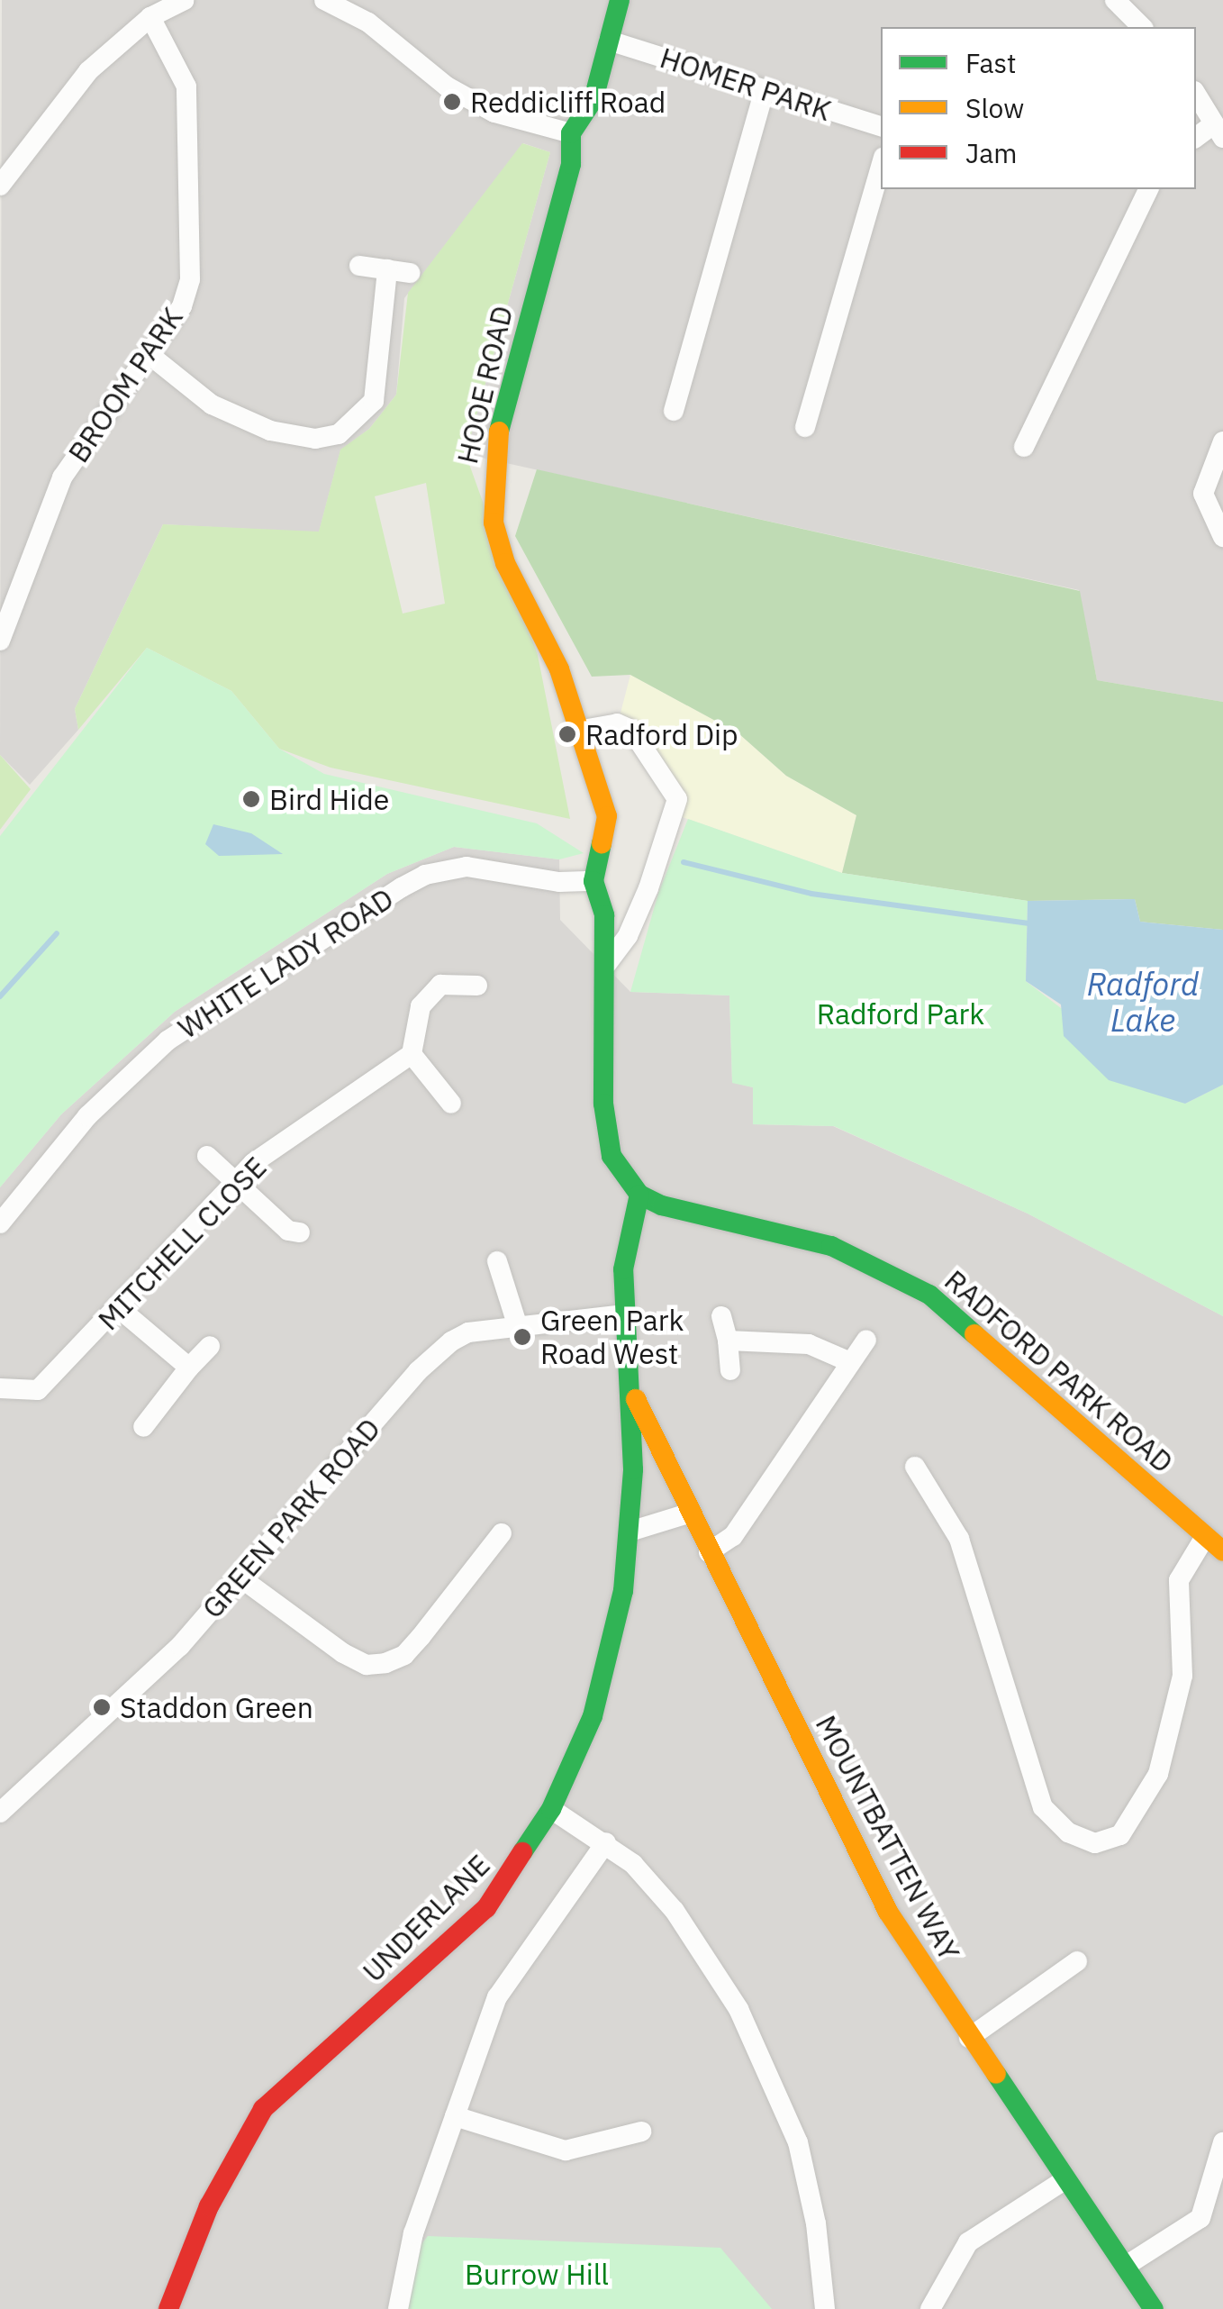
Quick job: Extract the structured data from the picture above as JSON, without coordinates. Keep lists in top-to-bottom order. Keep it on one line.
{"streets":{"street":["HOMER PARK","BROOM PARK","HOOE ROAD","WHITE LADY ROAD","MITCHELL CLOSE","RADFORD PARK ROAD","GREEN PARK ROAD","MOUNTBATTEN WAY","UNDERLANE"]},"crossings":[["HOMER PARK","HOOE ROAD"],["HOOE ROAD","WHITE LADY ROAD"],["RADFORD PARK ROAD","UNDERLANE"],["GREEN PARK ROAD","UNDERLANE"],["MOUNTBATTEN WAY","UNDERLANE"]],"water":["Radford Lake"],"parks":["Radford Park","Burrow Hill"],"places":["Reddicliff Road","Radford Dip","Bird Hide","Green Park Road West","Staddon Green"],"legend":["Fast","Slow","Jam"]}
